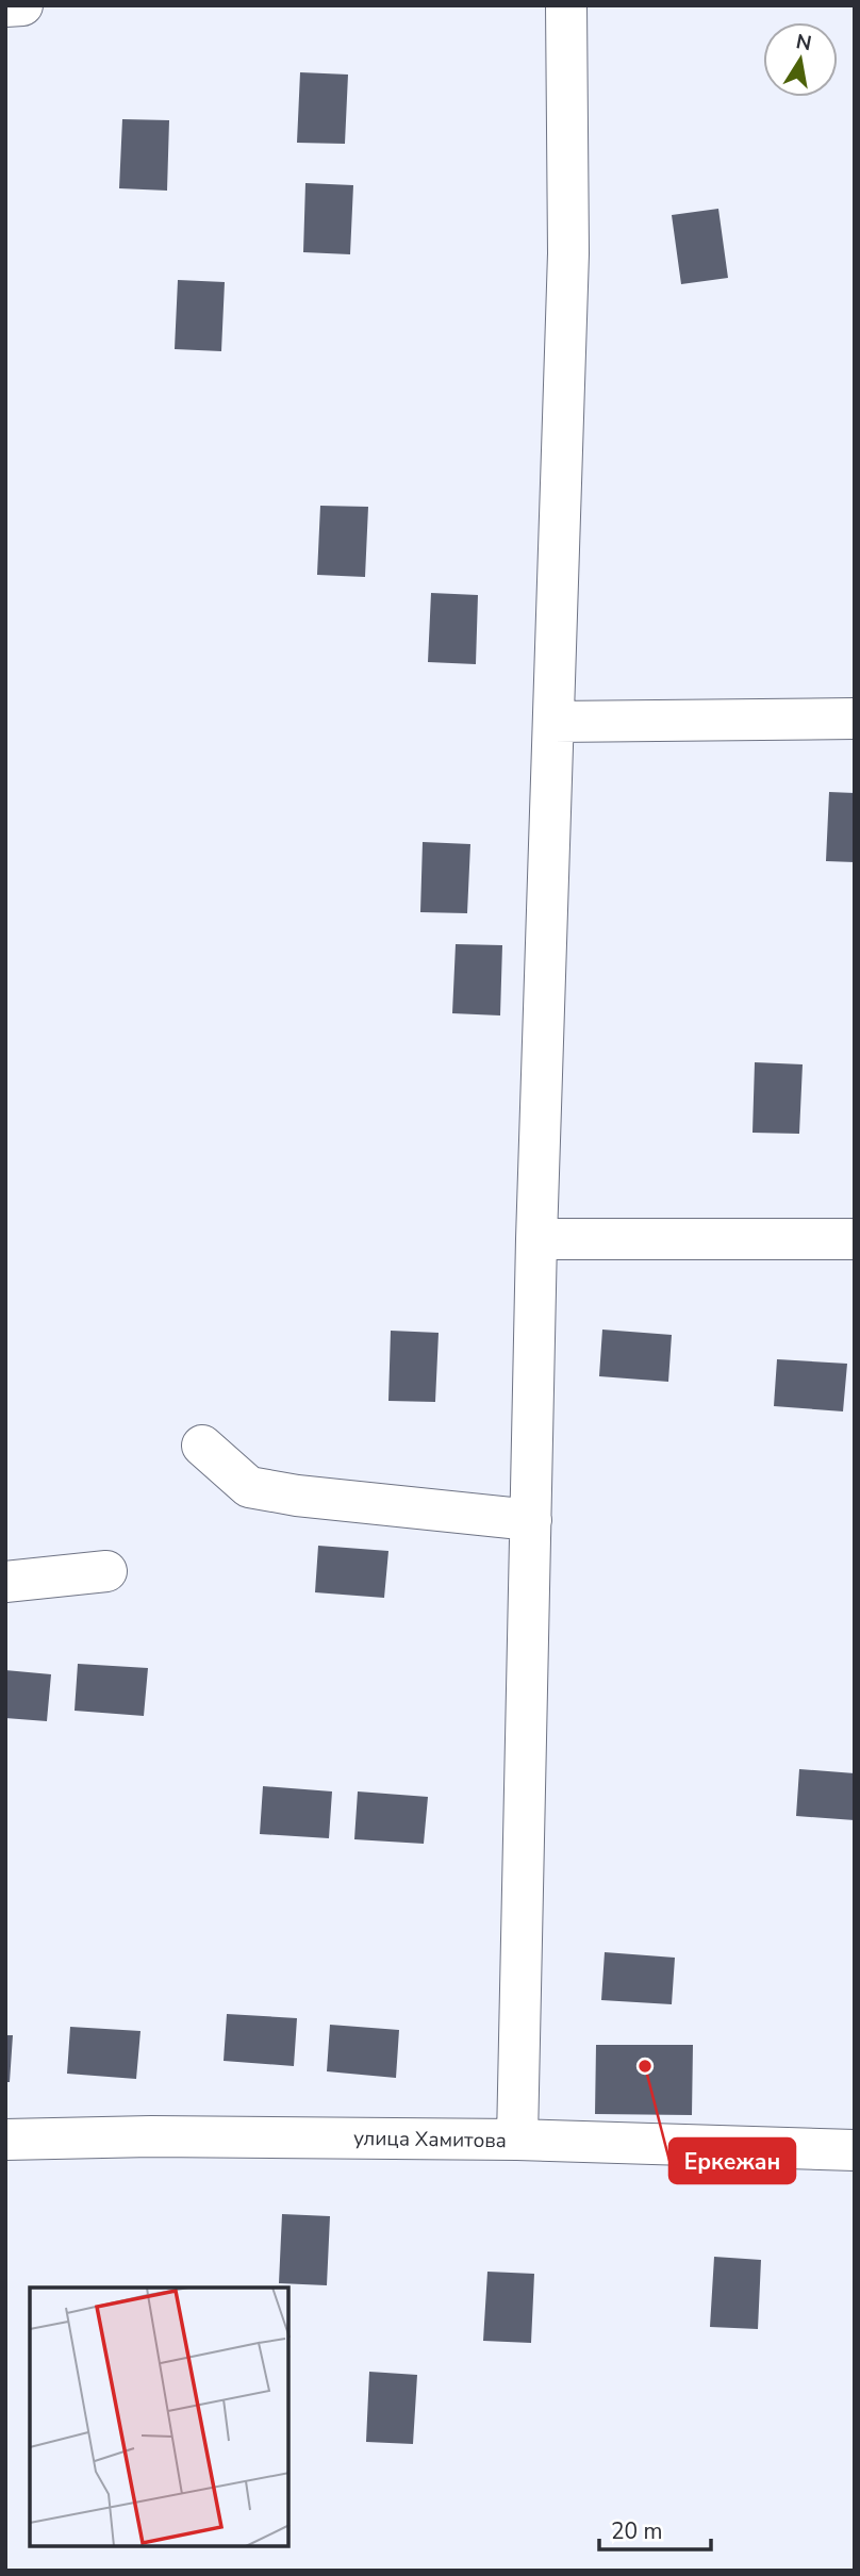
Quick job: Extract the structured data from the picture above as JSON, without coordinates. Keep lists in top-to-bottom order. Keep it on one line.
{"streets":{"street":["улица Хамитова"]},"places":["Еркежан"],"scale_bar":"20 m","north":"top"}
